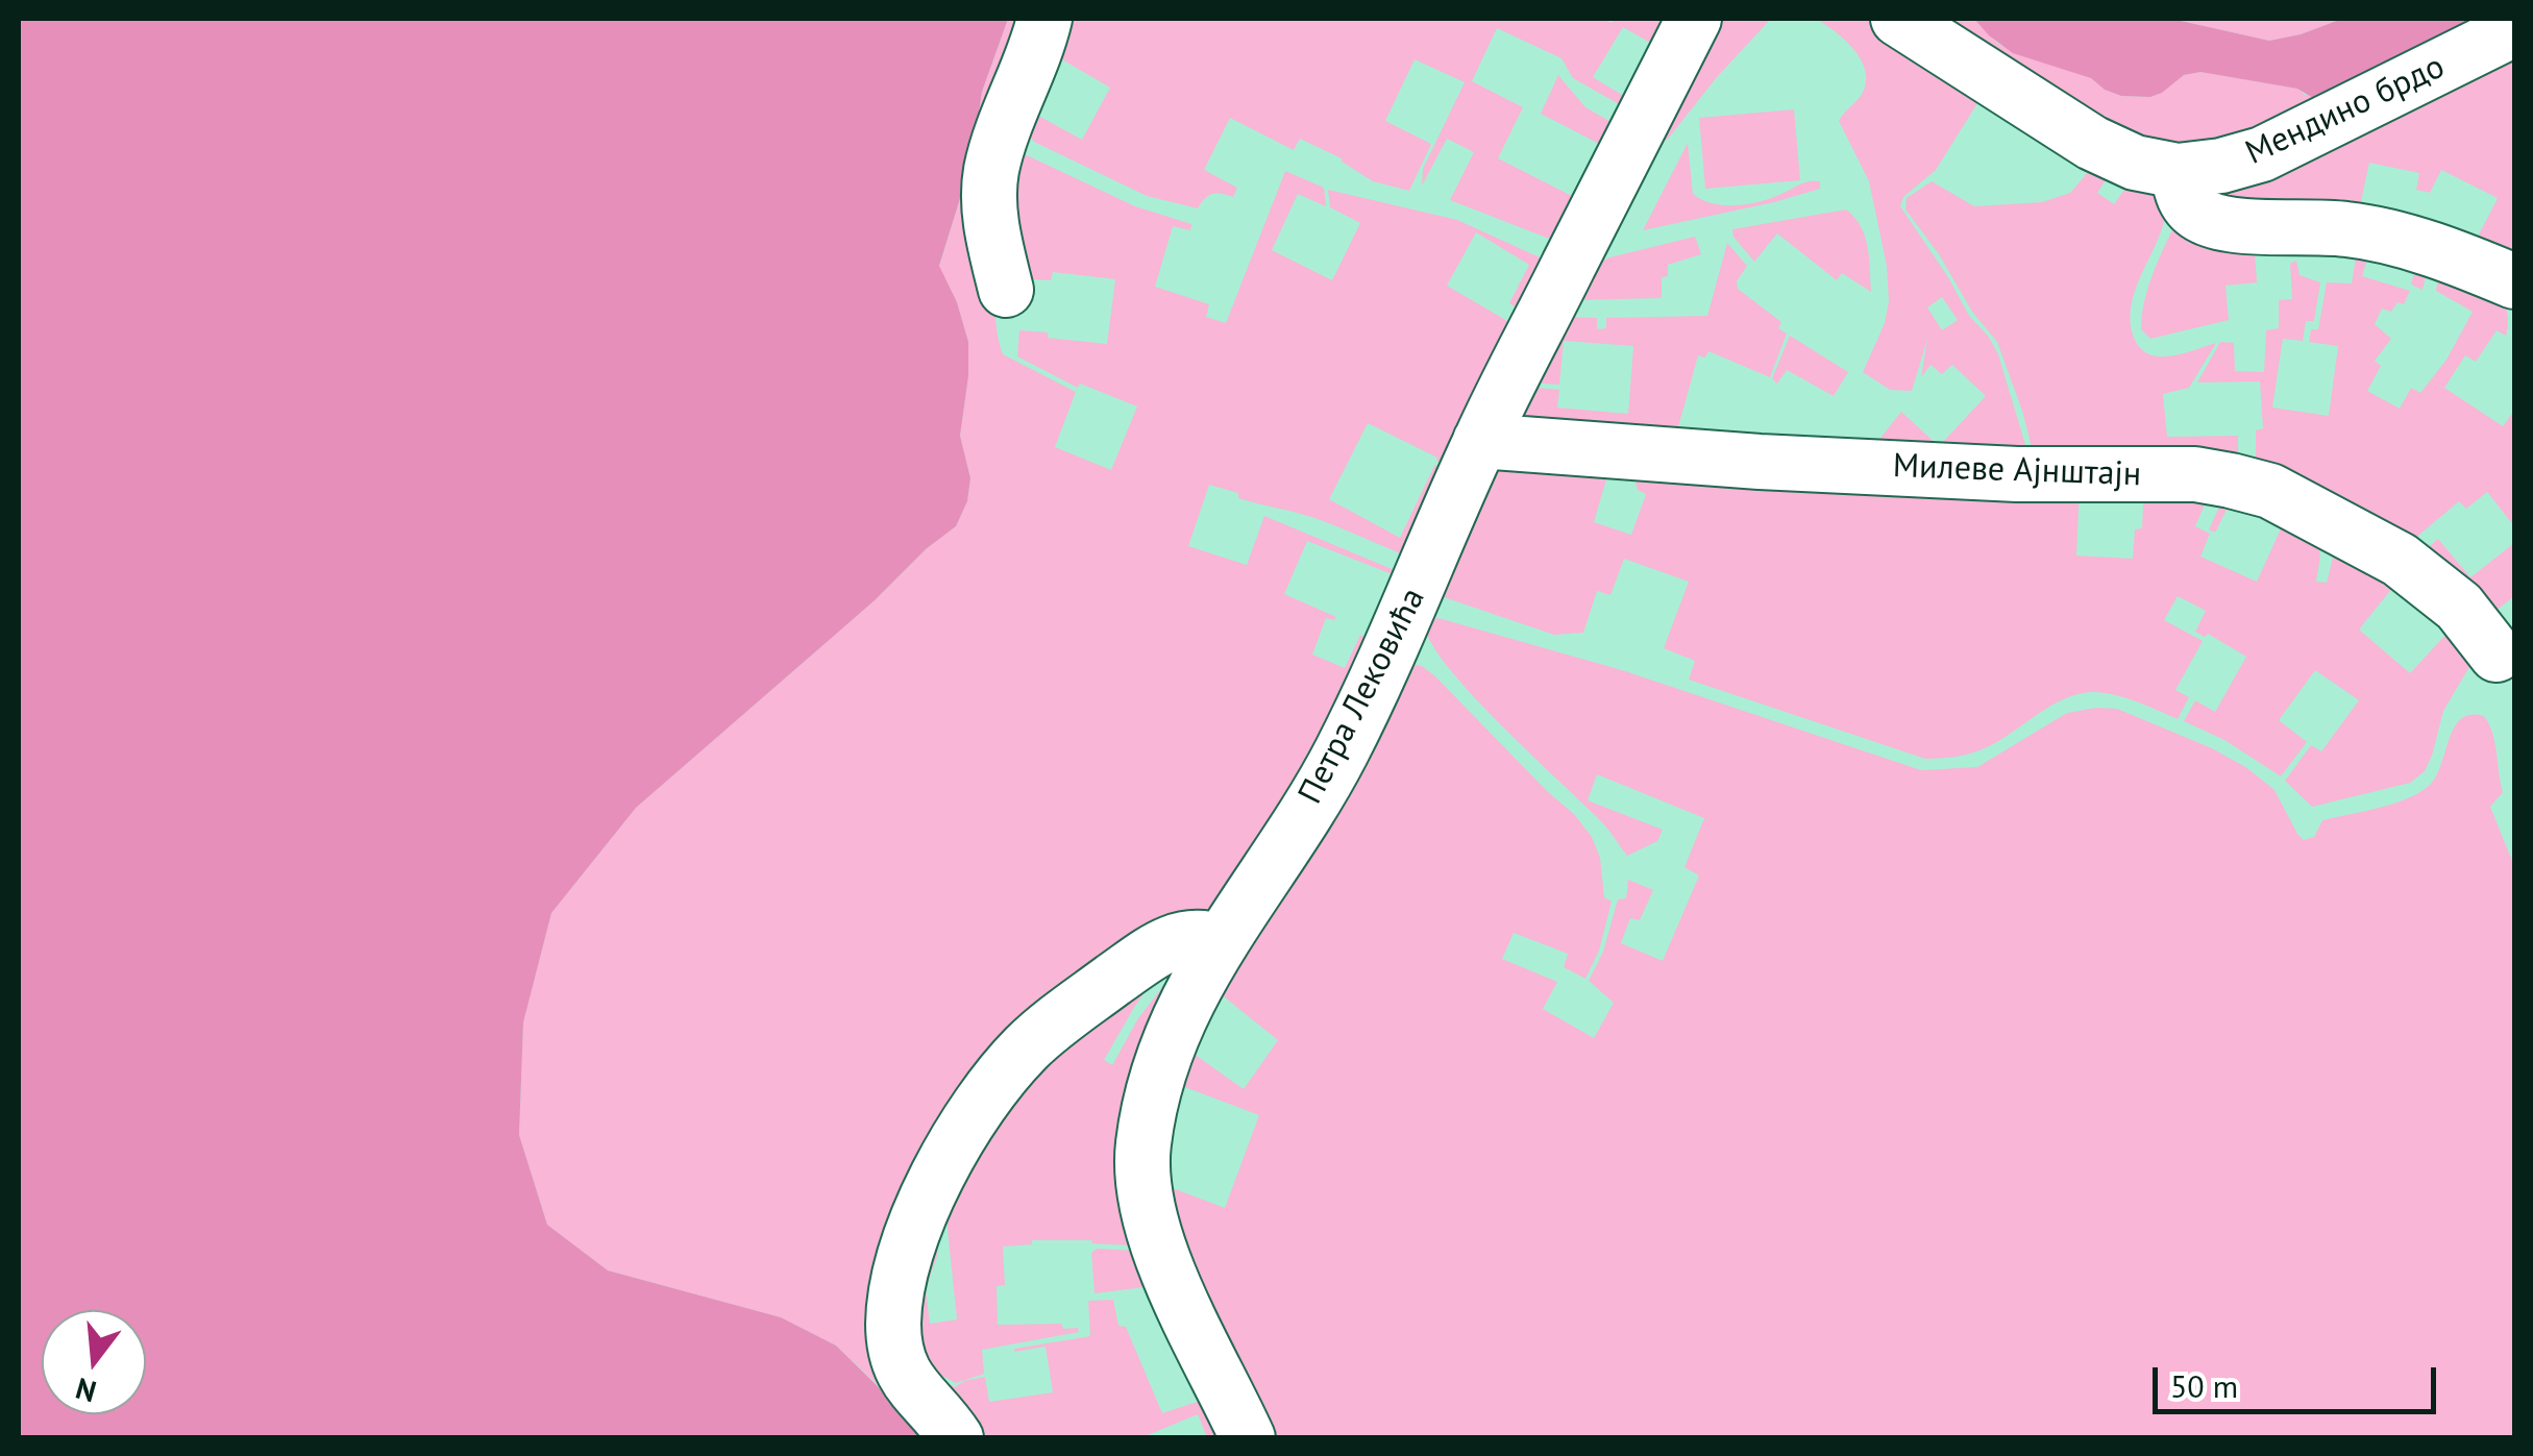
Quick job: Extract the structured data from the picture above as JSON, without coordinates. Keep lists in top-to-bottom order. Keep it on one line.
{"streets":{"street":["Мендино брдо","Милеве Ајнштајн","Петра Лековића"]},"crossings":[["Милеве Ајнштајн","Петра Лековића"]],"scale_bar":"50 m","north":"bottom"}
